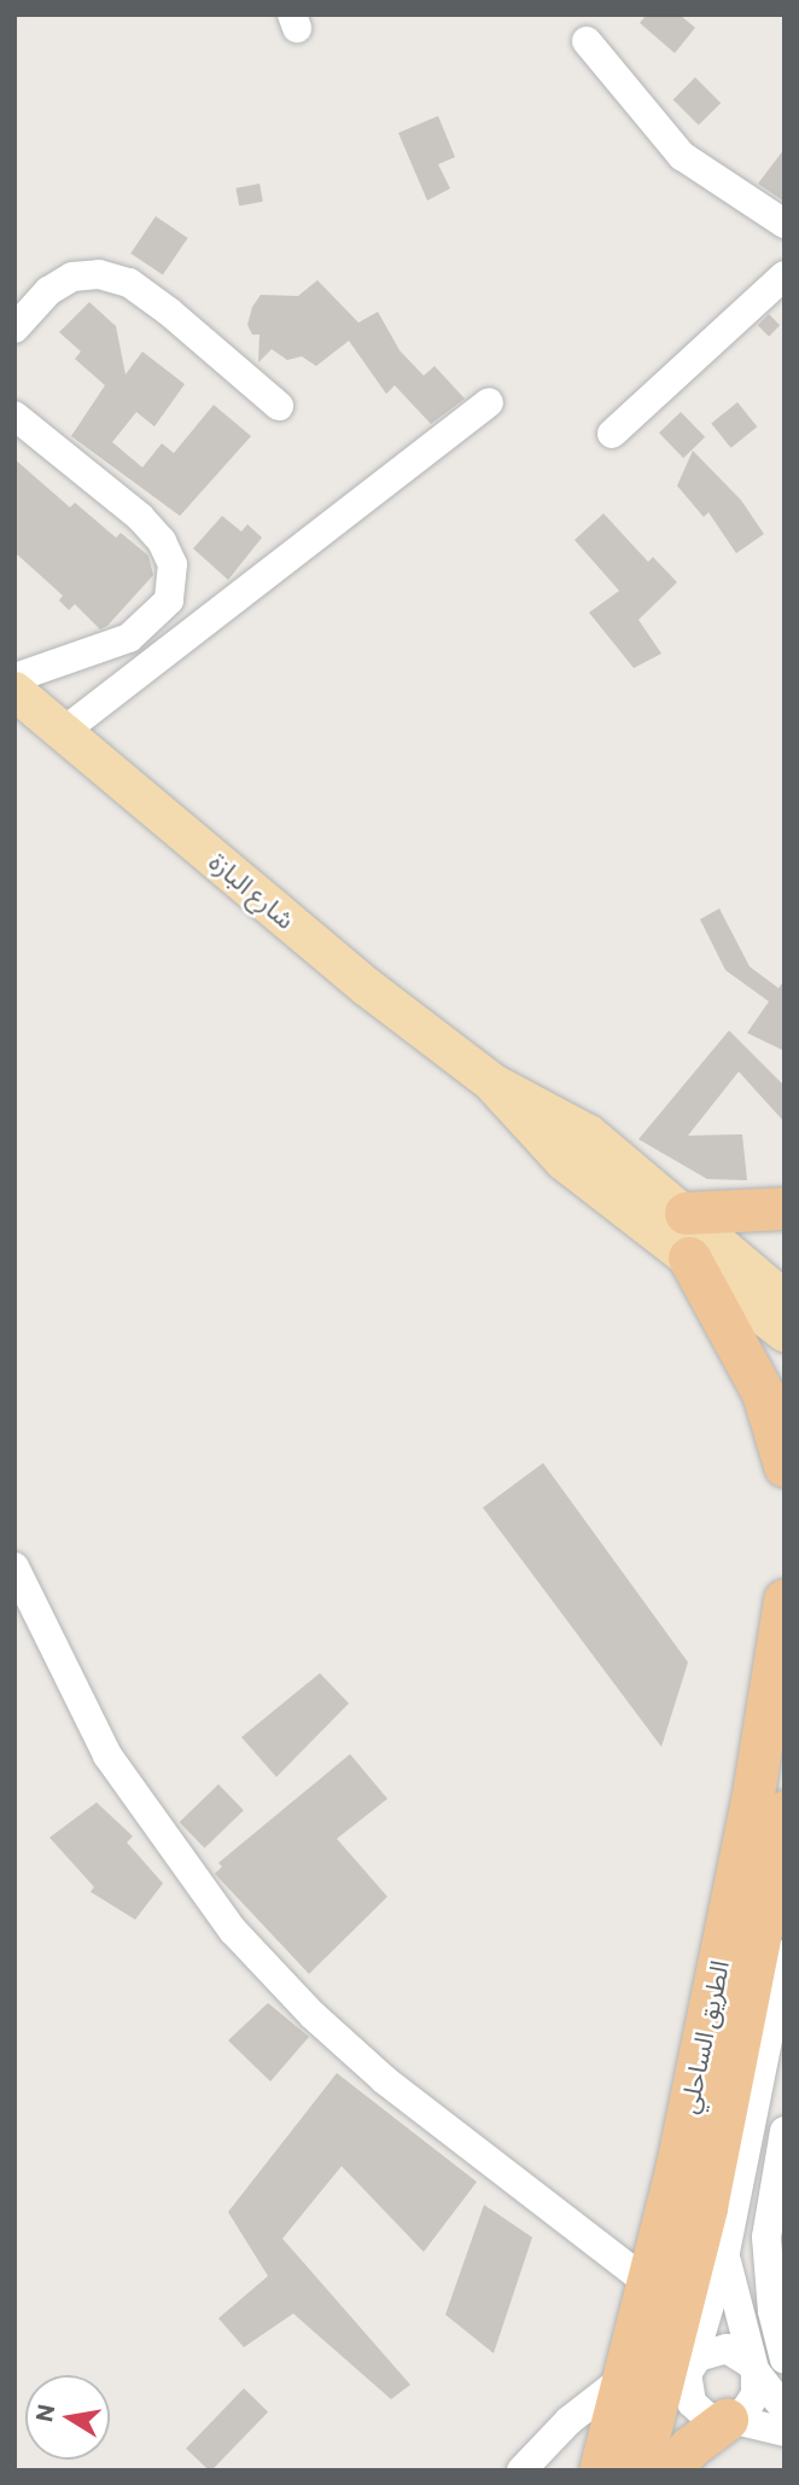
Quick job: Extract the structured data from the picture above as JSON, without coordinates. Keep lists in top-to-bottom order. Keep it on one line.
{"streets":{"highway":["الطريق الساحلي"],"main road":["شارع البازة"]},"north":"left"}
